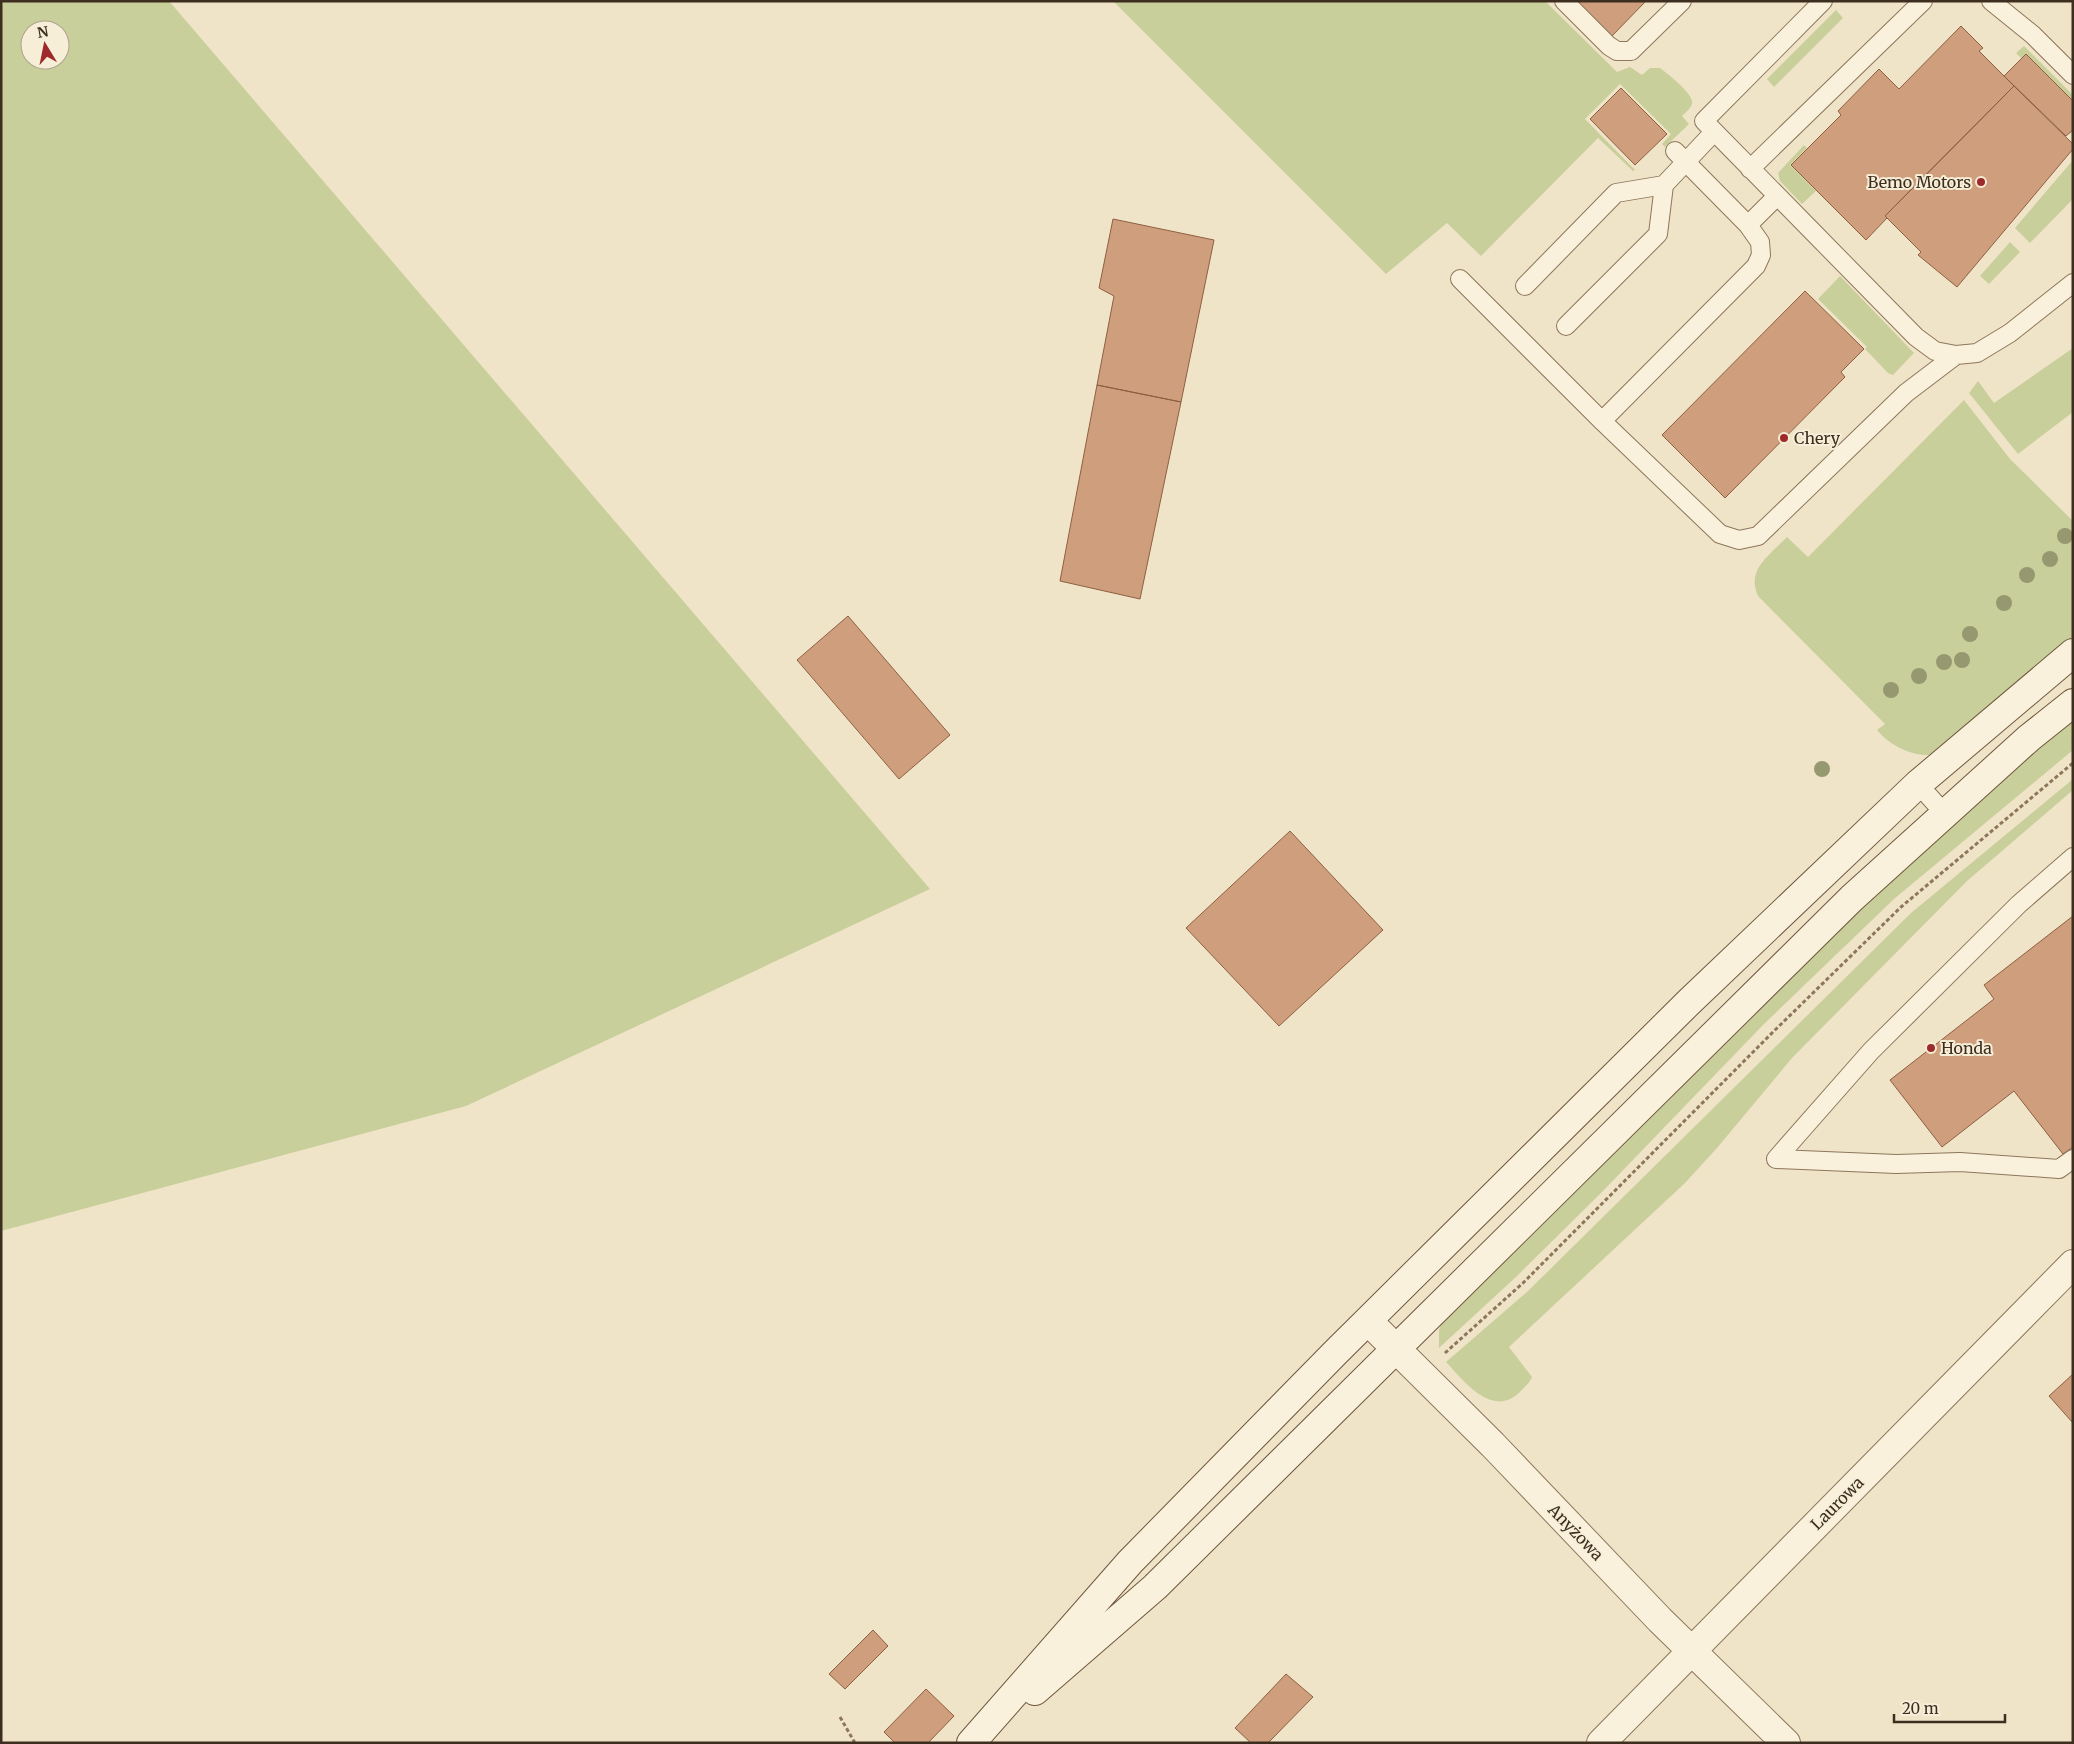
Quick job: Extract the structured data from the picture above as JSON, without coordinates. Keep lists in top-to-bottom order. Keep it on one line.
{"streets":{"main road":["Laurowa","Anyżowa"]},"crossings":[["Laurowa","Anyżowa"]],"places":["Bemo Motors","Chery","Honda"],"scale_bar":"20 m","north":"top"}
